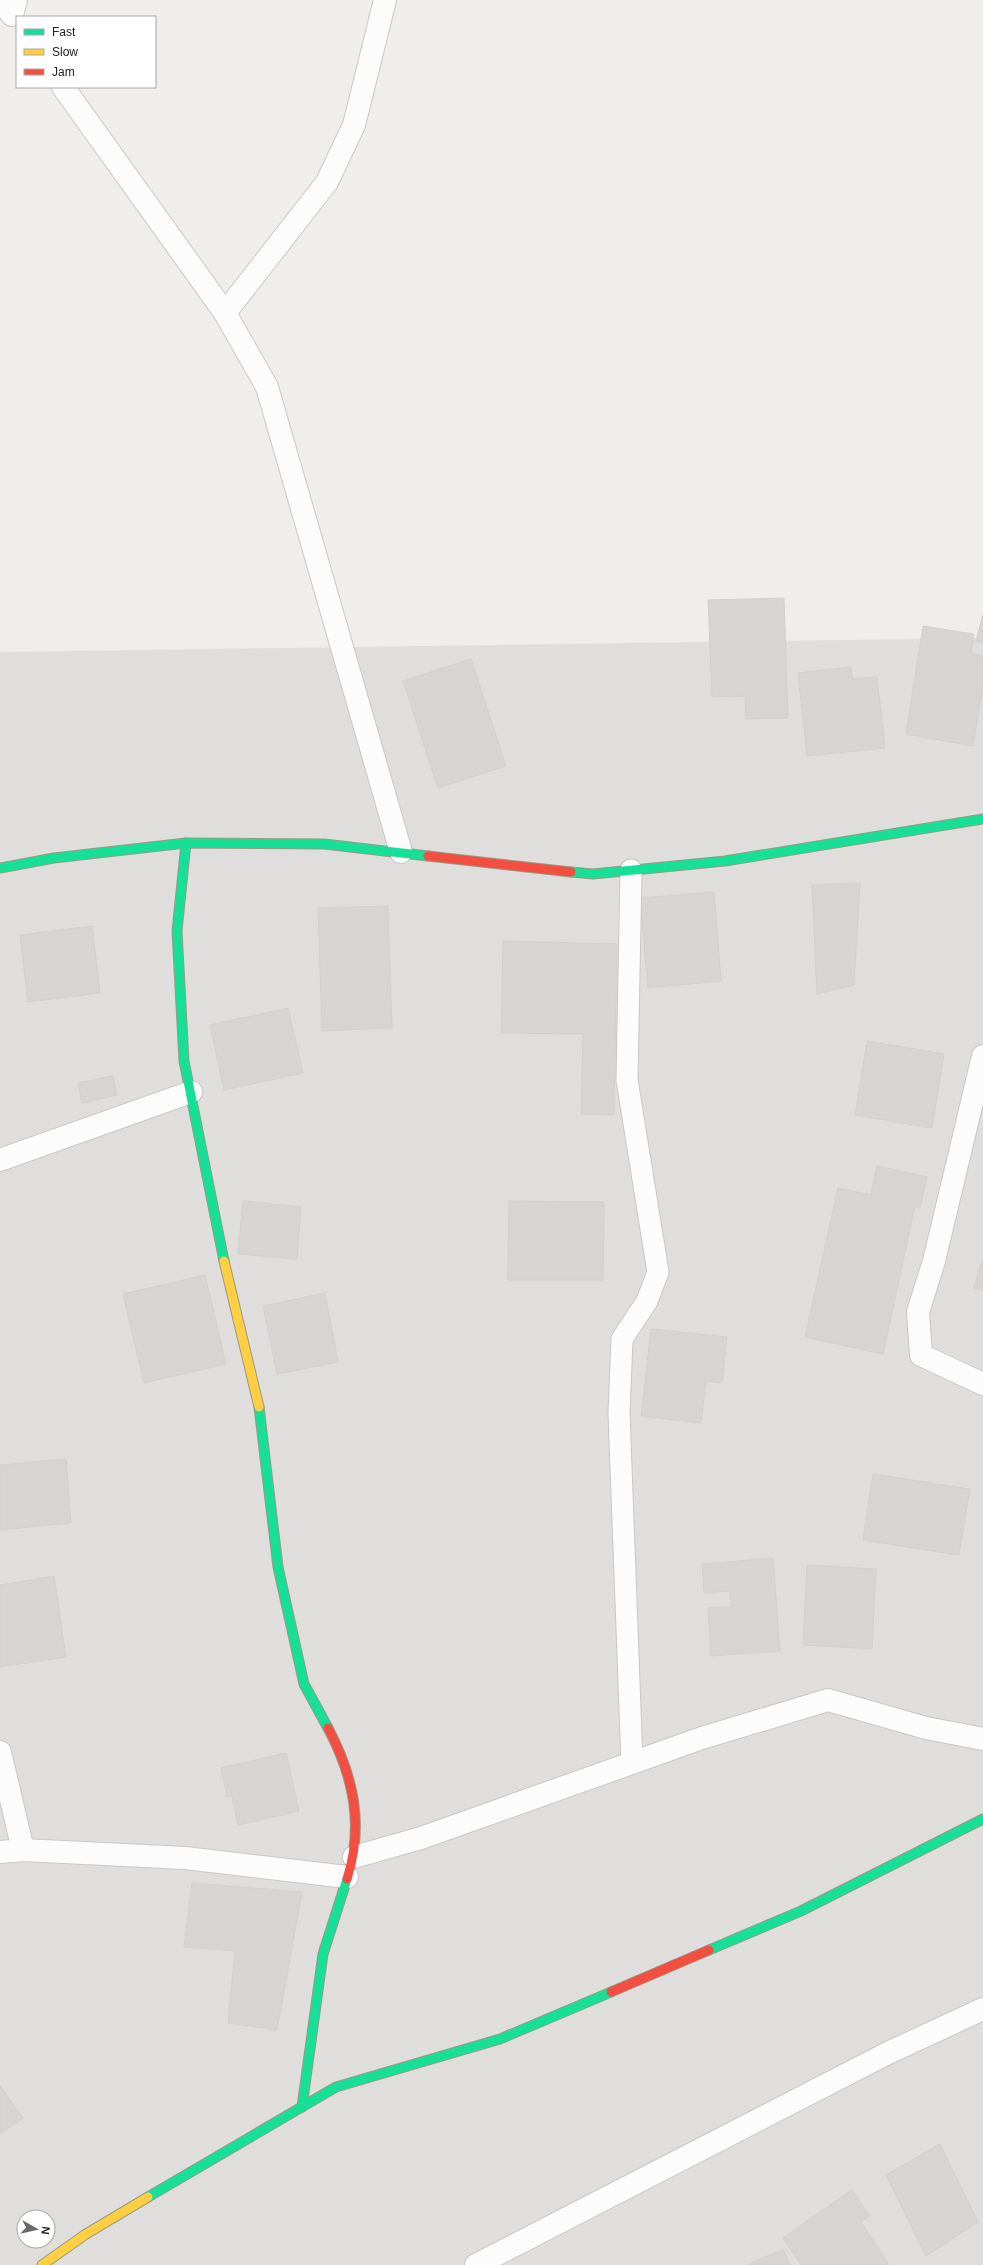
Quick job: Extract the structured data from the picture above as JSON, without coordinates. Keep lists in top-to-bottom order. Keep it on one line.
{"legend":["Fast","Slow","Jam"],"north":"right"}
